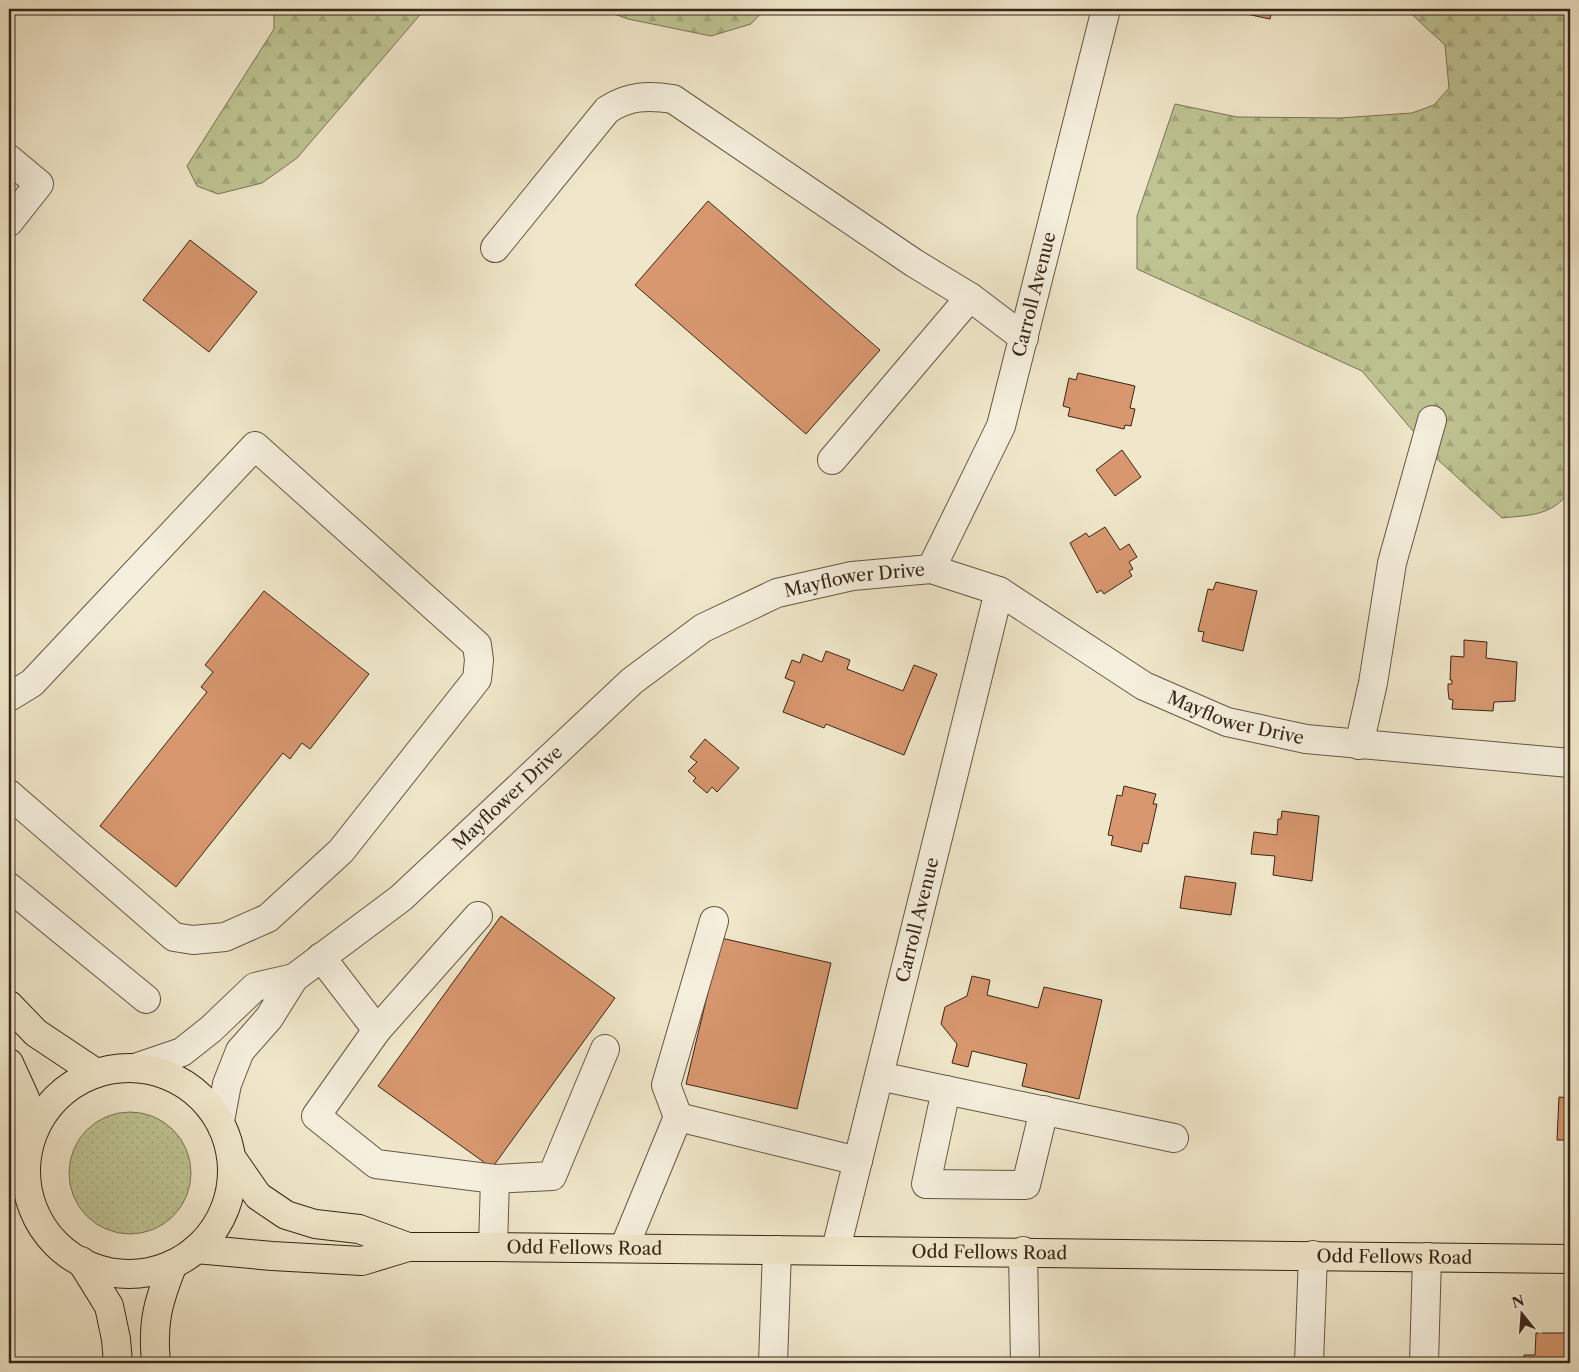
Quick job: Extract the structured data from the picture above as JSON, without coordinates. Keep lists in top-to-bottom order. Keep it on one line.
{"streets":{"main road":["Odd Fellows Road"],"street":["Carroll Avenue","Mayflower Drive"]},"crossings":[["Carroll Avenue","Mayflower Drive"],["Carroll Avenue","Odd Fellows Road"]],"north":"top"}
